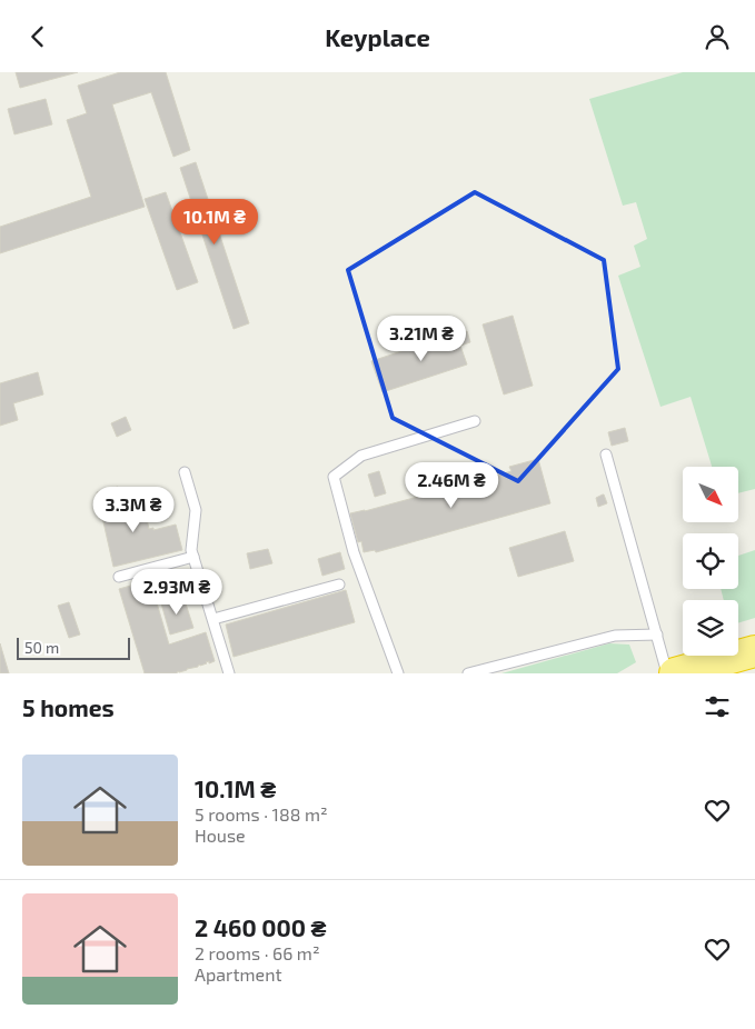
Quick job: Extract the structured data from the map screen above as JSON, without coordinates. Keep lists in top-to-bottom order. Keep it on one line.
{"scale_bar":"50 m","north":"bottom right","page":{"header":"Keyplace","price":["10.1M ₴","3.21M ₴","2.46M ₴","3.3M ₴","2.93M ₴"],"scale":"50 m","heading":"5 homes","list":[{"name":"10.1M ₴","note":"5 rooms · 188 m² · House"},{"name":"2 460 000 ₴","note":"2 rooms · 66 m² · Apartment"}]}}
